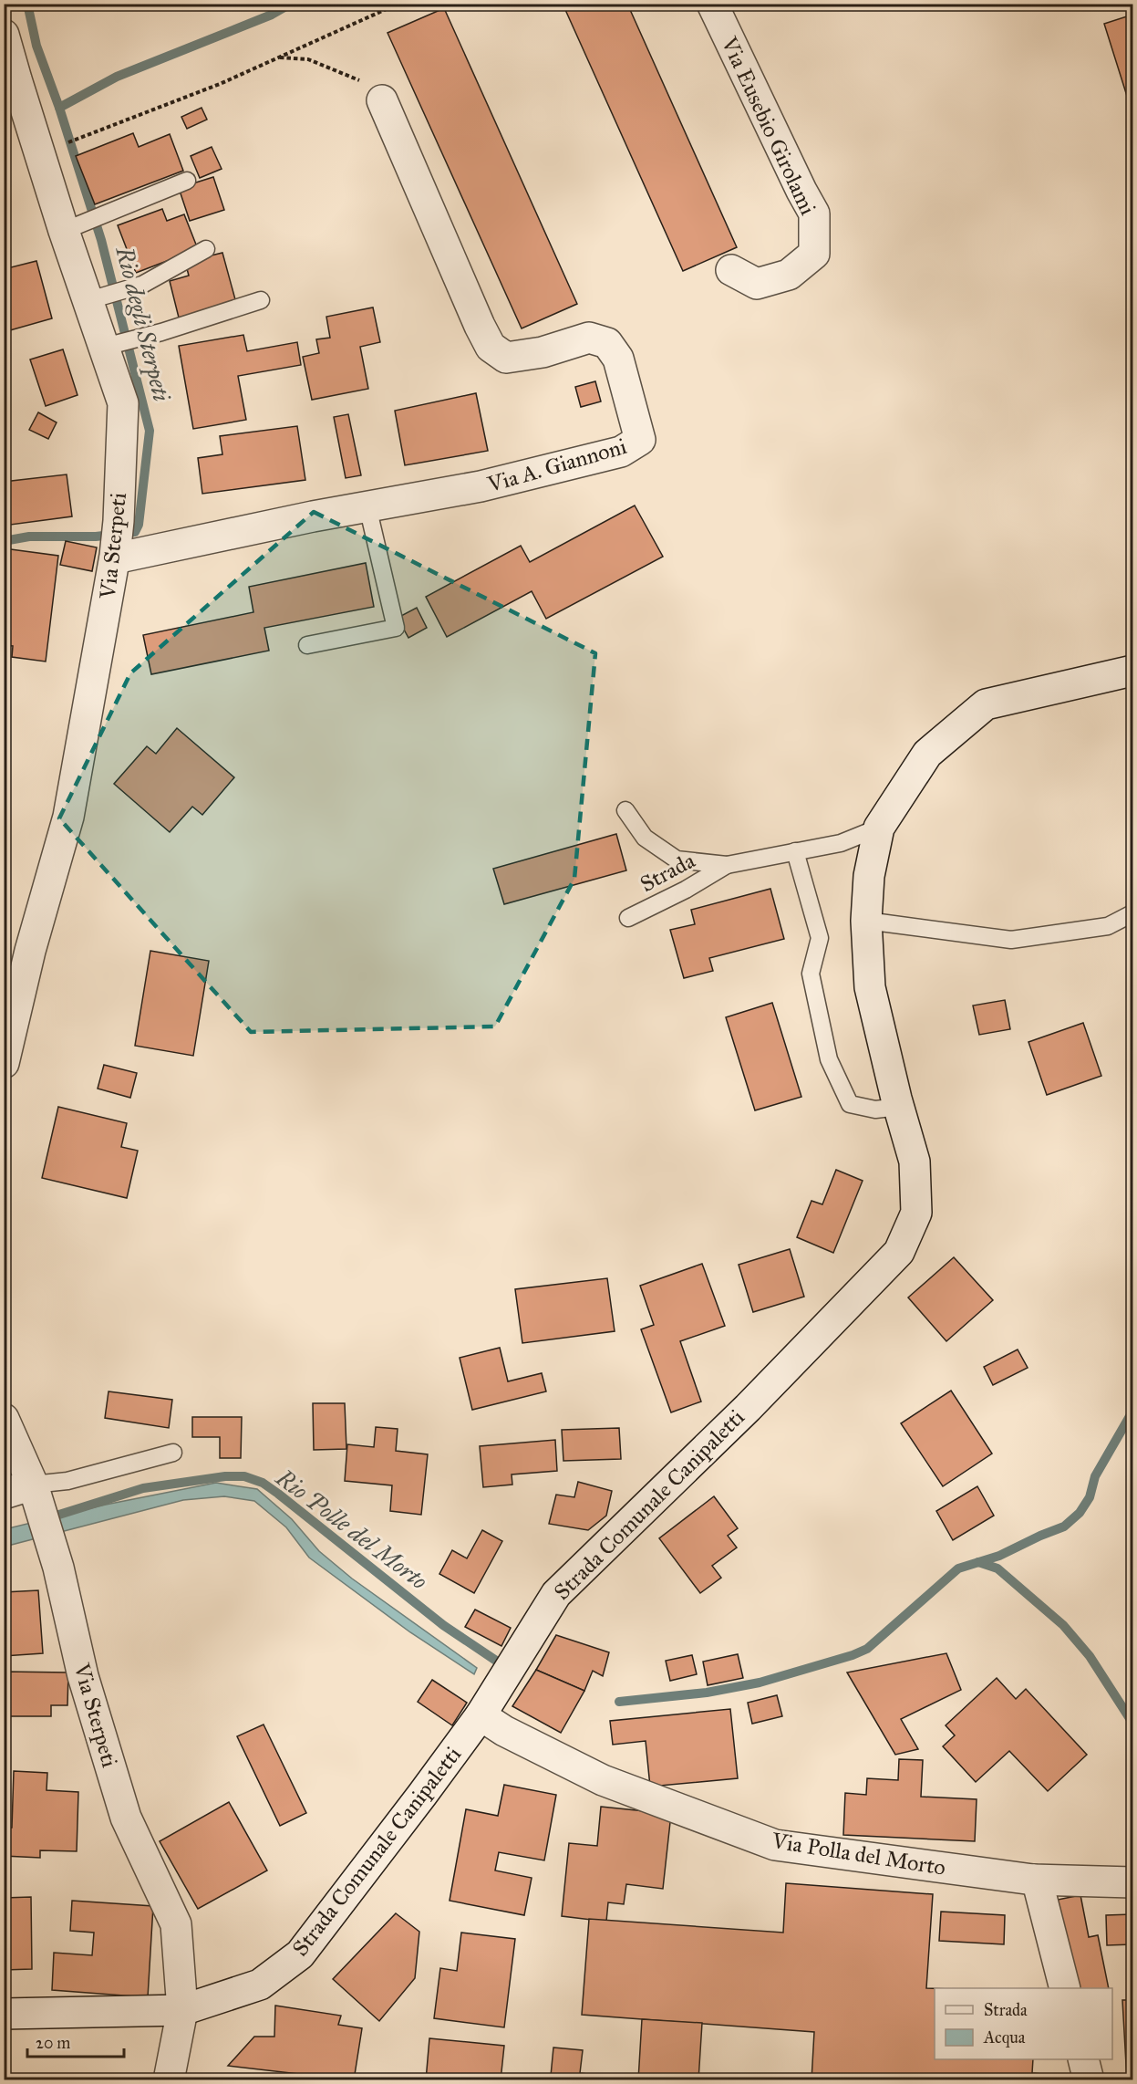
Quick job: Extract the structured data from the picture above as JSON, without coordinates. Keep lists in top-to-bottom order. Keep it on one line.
{"streets":{"street":["Via Eusebio Girolami","Via A. Giannoni","Via Sterpeti","Strada Comunale Canipaletti","Via Polla del Morto"],"lane":["Strada"]},"crossings":[["Via A. Giannoni","Via Sterpeti"],["Via Sterpeti","Strada Comunale Canipaletti"],["Strada Comunale Canipaletti","Via Polla del Morto"]],"water":["Rio degli Sterpeti","Rio Polle del Morto"],"legend":["Strada","Acqua"],"scale_bar":"20 m"}
